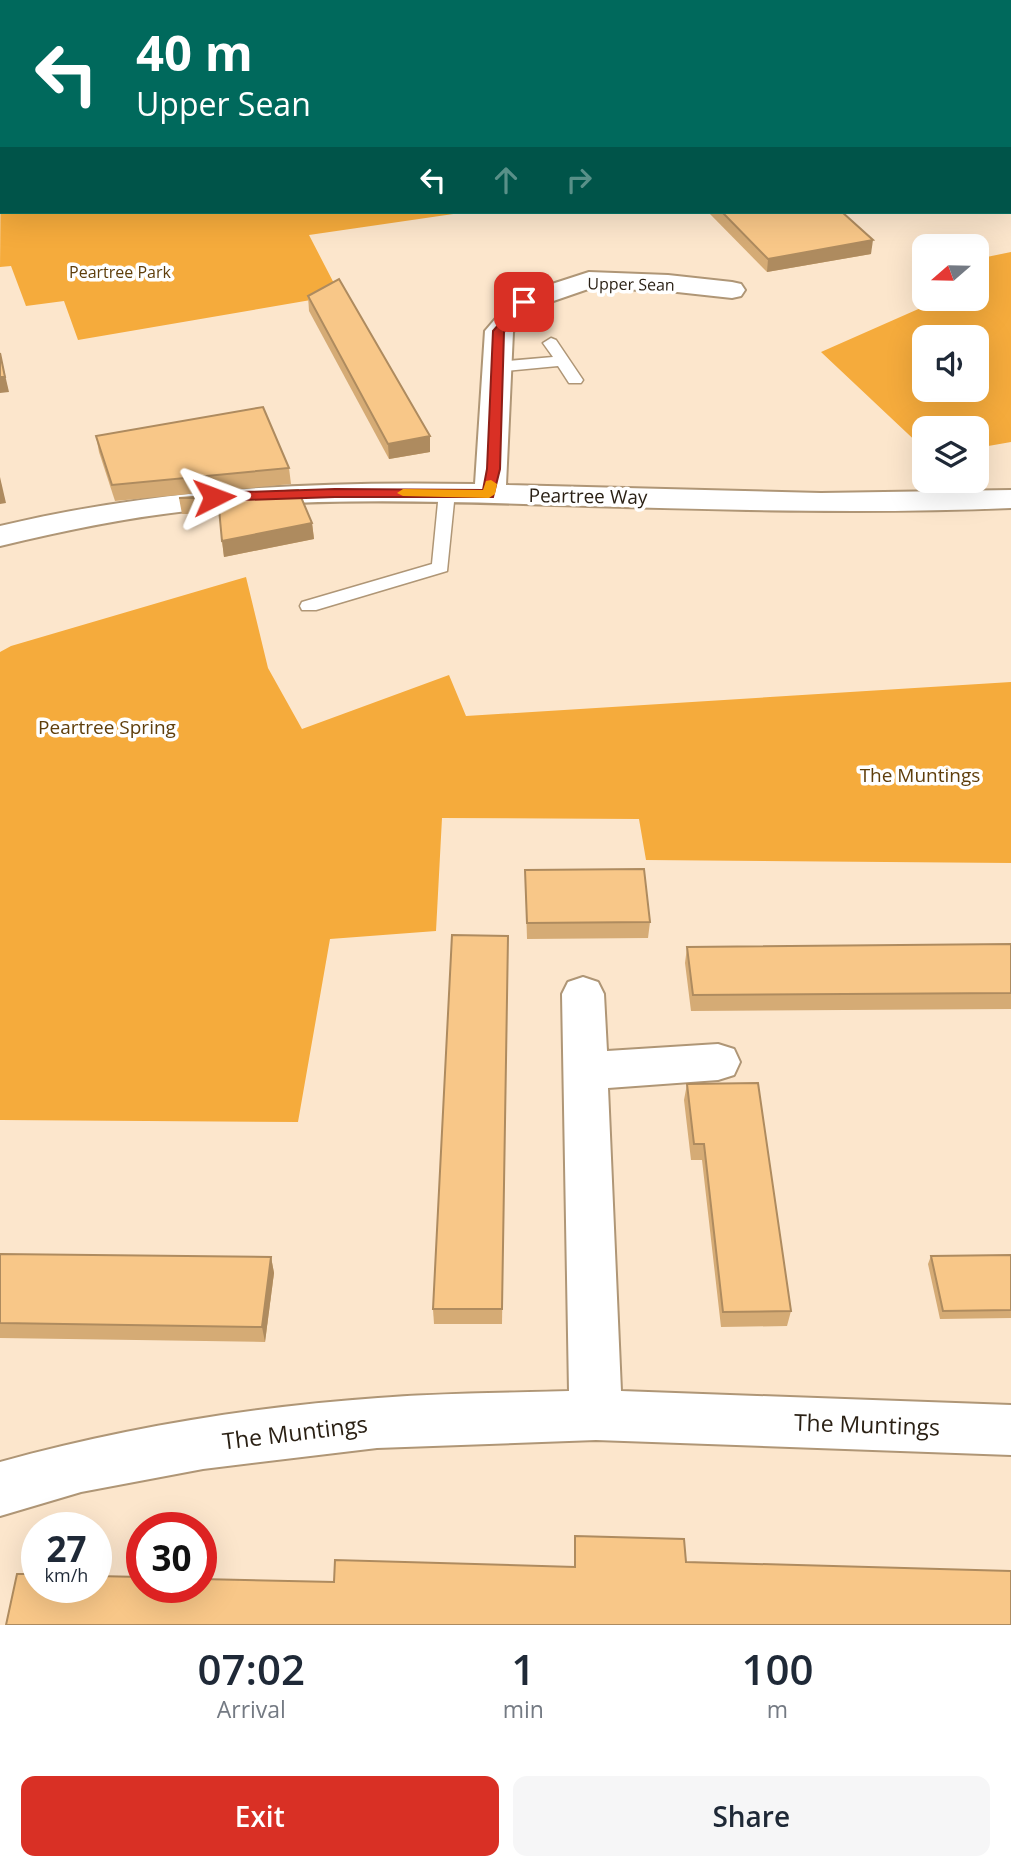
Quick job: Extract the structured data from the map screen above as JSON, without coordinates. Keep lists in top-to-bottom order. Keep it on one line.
{"streets":{"street":["Upper Sean","Peartree Way","The Muntings"]},"crossings":[["Upper Sean","Peartree Way"]],"parks":["Peartree Park","Peartree Spring","The Muntings"],"north":"left","page":{"turn":["40 m","Upper Sean"],"speed":"27 km/h","limit":"30","eta":["07:02","Arrival","1","min","100","m"],"buttons":["Exit","Share"]}}
